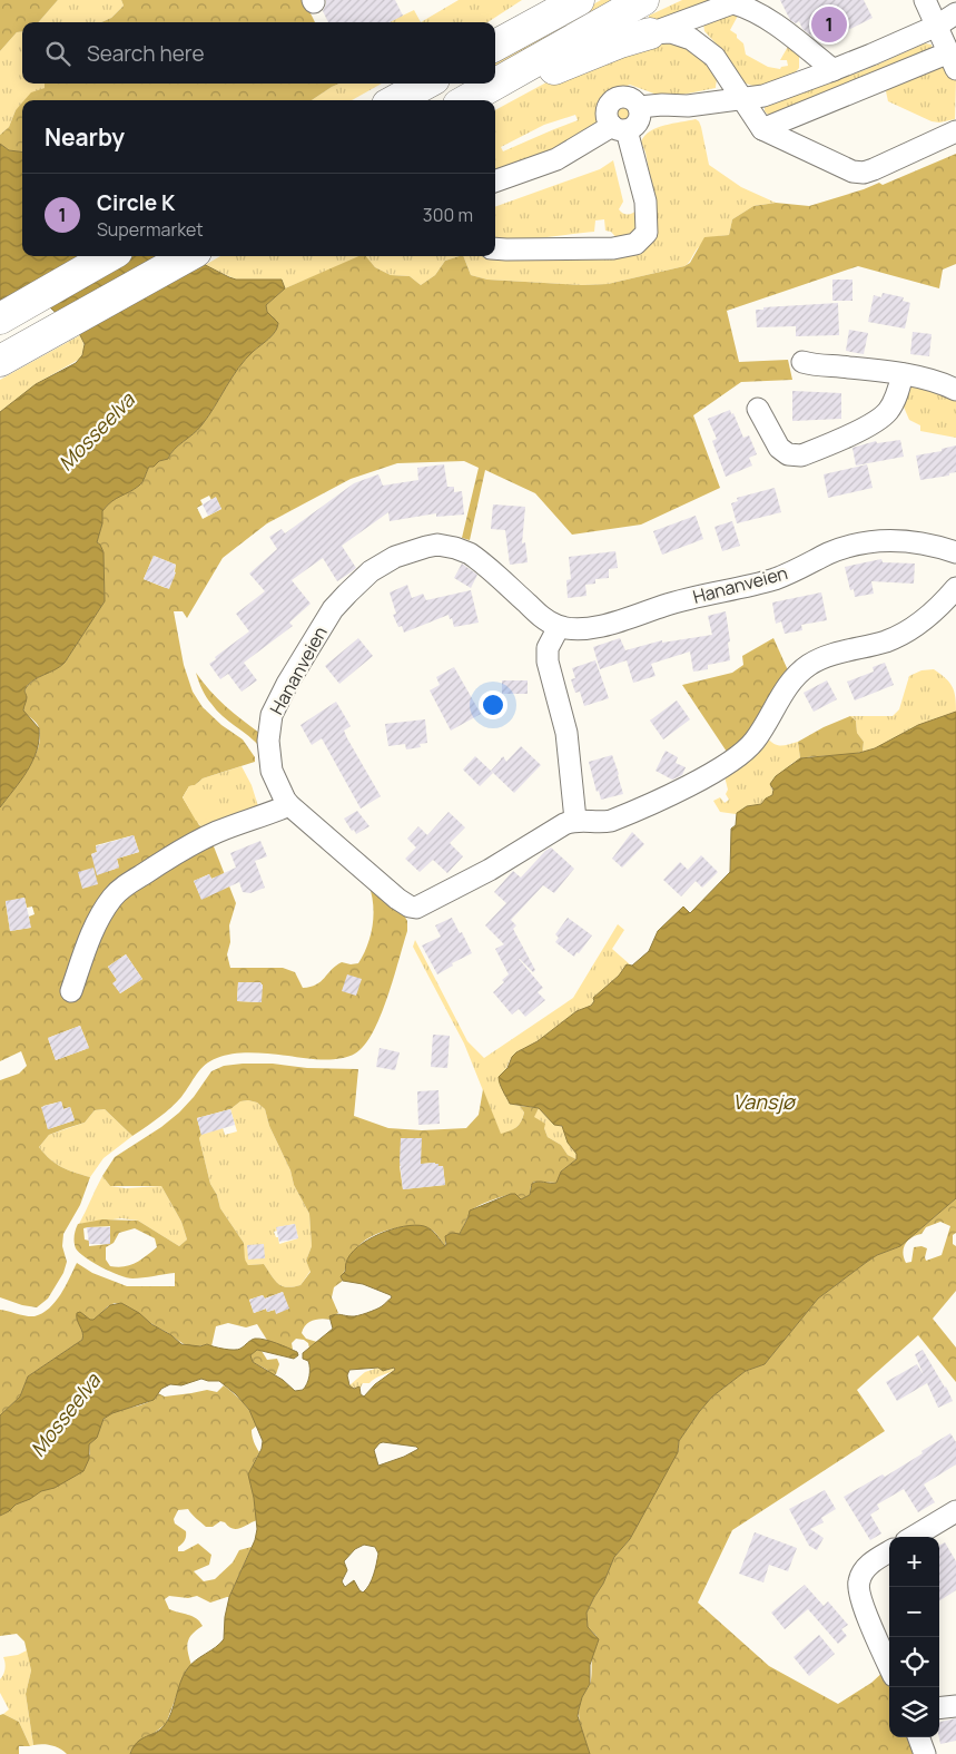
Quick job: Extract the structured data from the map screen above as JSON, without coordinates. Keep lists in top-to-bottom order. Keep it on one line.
{"streets":{"street":["Hananveien"]},"water":["Mosseelva","Vansjø"],"page":{"pins":"1","search":"Search here","heading":"Nearby","list":[{"mark":"1","name":"Circle K","note":"Supermarket","value":"300 m"}],"map_buttons":["+","−"]}}
